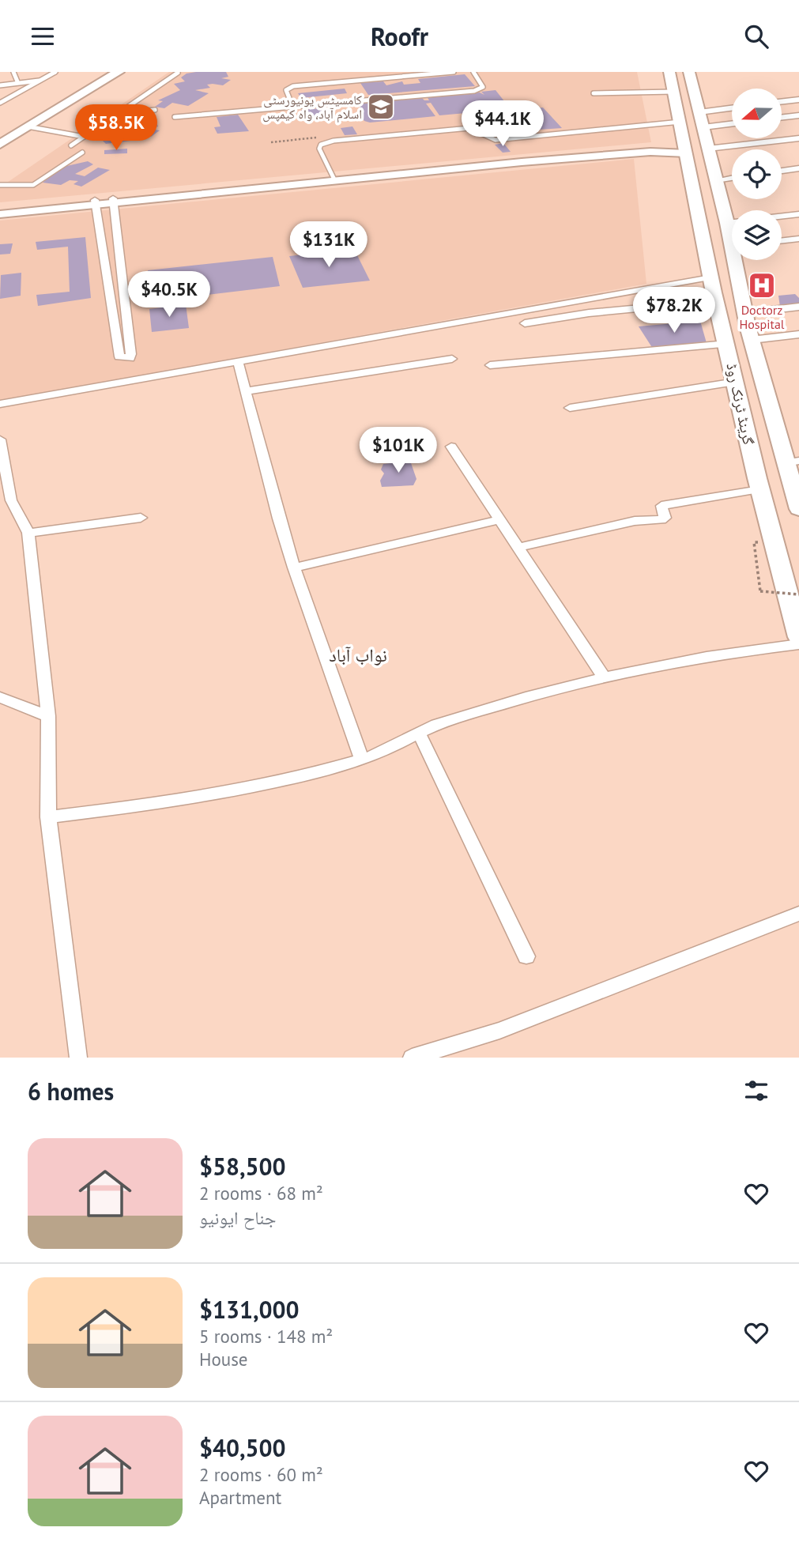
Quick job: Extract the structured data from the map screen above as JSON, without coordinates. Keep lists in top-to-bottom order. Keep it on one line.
{"streets":{"highway":["گرینڈ ٹرنک روڈ"]},"districts":["نواب آباد"],"places":{"school or university":["کامسیٹس یونیورسٹی اسلام آباد، واہ کیمپس"],"hospital":["Doctorz Hospital"]},"north":"left","page":{"header":"Roofr","price":["$44.1K","$58.5K","$131K","$40.5K","$78.2K","$101K"],"heading":"6 homes","list":[{"name":"$58,500","note":"2 rooms · 68 m² · جناح ایونیو"},{"name":"$131,000","note":"5 rooms · 148 m² · House"},{"name":"$40,500","note":"2 rooms · 60 m² · Apartment"}]}}
